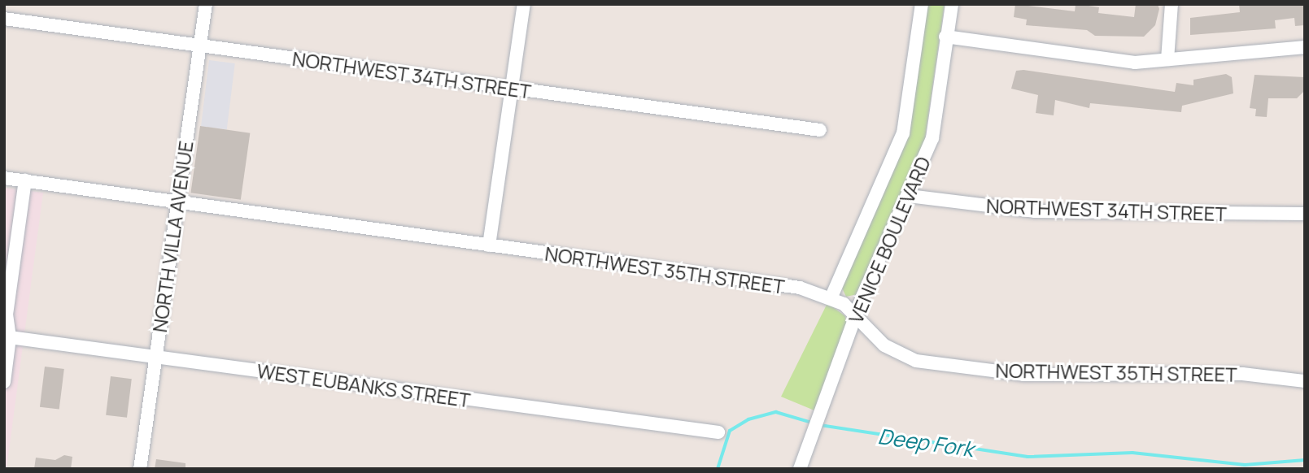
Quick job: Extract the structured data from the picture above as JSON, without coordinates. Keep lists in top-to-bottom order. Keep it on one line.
{"streets":{"street":["NORTHWEST 34TH STREET","NORTH VILLA AVENUE","VENICE BOULEVARD","NORTHWEST 35TH STREET","WEST EUBANKS STREET"]},"crossings":[["NORTHWEST 34TH STREET","NORTH VILLA AVENUE"],["NORTHWEST 34TH STREET","VENICE BOULEVARD"],["NORTH VILLA AVENUE","NORTHWEST 35TH STREET"],["NORTH VILLA AVENUE","WEST EUBANKS STREET"],["VENICE BOULEVARD","NORTHWEST 35TH STREET"]],"water":["Deep Fork"]}
